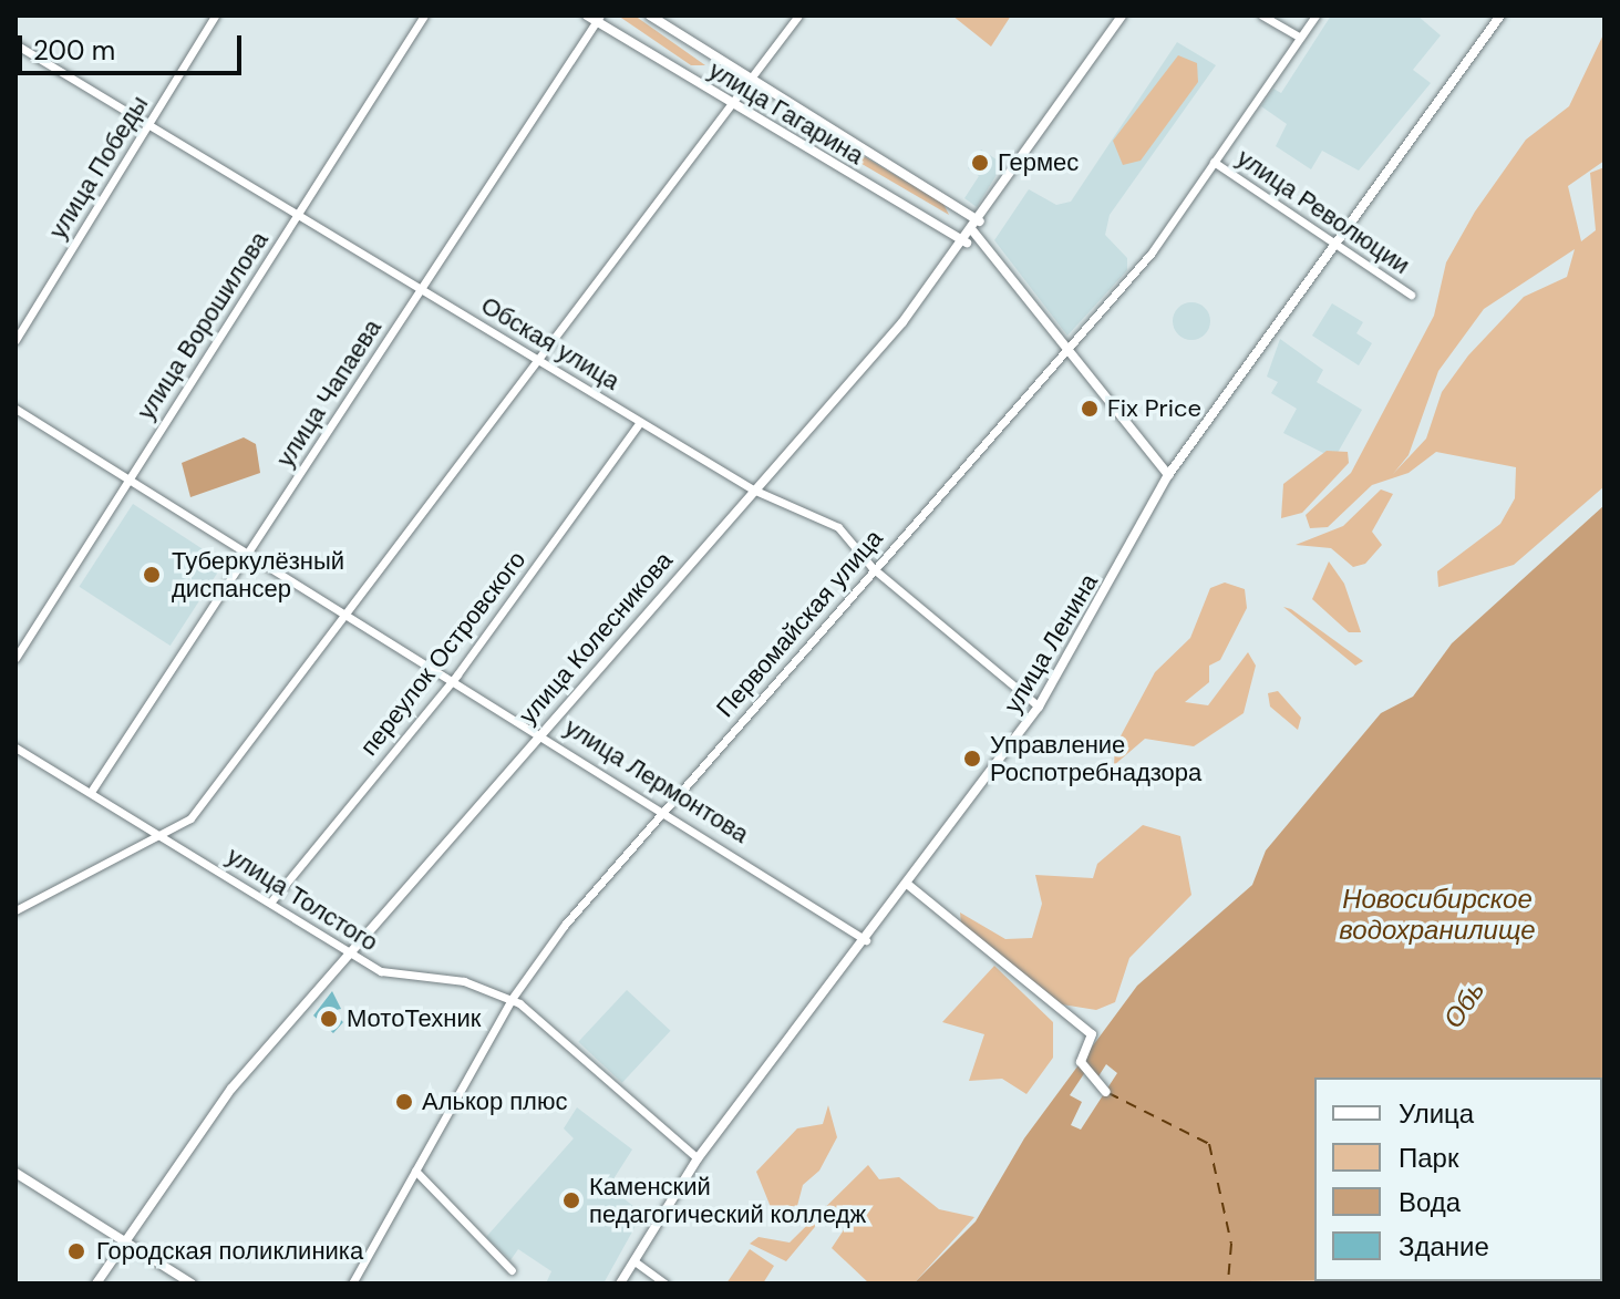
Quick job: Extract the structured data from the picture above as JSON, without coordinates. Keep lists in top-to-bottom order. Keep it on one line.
{"streets":{"street":["улица Гагарина","улица Победы","улица Революции","улица Ворошилова","Обская улица","улица Чапаева","Первомайская улица","улица Колесникова","улица Ленина","переулок Островского","улица Лермонтова","улица Толстого"]},"crossings":[["улица Гагарина","улица Чапаева"],["улица Гагарина","улица Колесникова"],["улица Победы","Обская улица"],["улица Революции","Первомайская улица"],["улица Революции","улица Ленина"],["улица Ворошилова","Обская улица"],["улица Ворошилова","улица Лермонтова"],["Обская улица","улица Чапаева"],["Обская улица","Первомайская улица"],["Обская улица","улица Колесникова"],["Обская улица","улица Ленина"],["Обская улица","переулок Островского"],["улица Чапаева","улица Лермонтова"],["улица Чапаева","улица Толстого"],["Первомайская улица","улица Лермонтова"],["Первомайская улица","улица Толстого"],["улица Колесникова","улица Лермонтова"],["улица Колесникова","улица Толстого"],["улица Ленина","улица Лермонтова"],["улица Ленина","улица Толстого"],["переулок Островского","улица Лермонтова"],["переулок Островского","улица Толстого"]],"water":["Новосибирское водохранилище","Обь"],"places":["Гермес","Fix Price","Туберкулёзный диспансер","Управление Роспотребнадзора","МотоТехник","Алькор плюс","Каменский педагогический колледж","Городская поликлиника"],"legend":["Улица","Парк","Вода","Здание"],"scale_bar":"200 m"}
